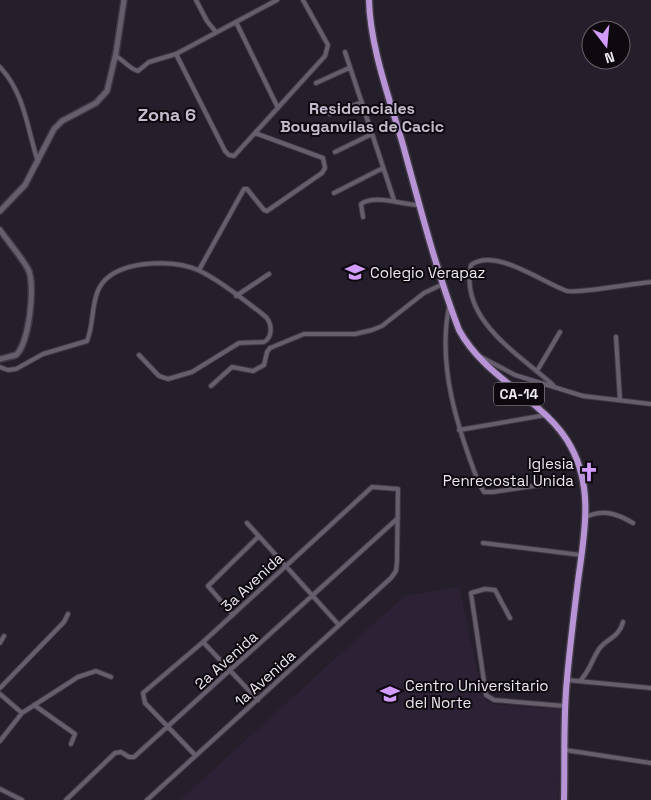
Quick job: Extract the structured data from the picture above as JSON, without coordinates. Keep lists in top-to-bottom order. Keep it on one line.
{"streets":{"highway":["CA-14"],"street":["3a Avenida","2a Avenida","1a Avenida"]},"crossings":[["3a Avenida","2a Avenida"],["3a Avenida","1a Avenida"],["2a Avenida","1a Avenida"]],"districts":["Residenciales Bouganvilas de Cacic","Zona 6"],"places":{"school or university":["Colegio Verapaz","Centro Universitario del Norte"],"church":["Iglesia Penrecostal Unida"]},"north":"bottom"}
